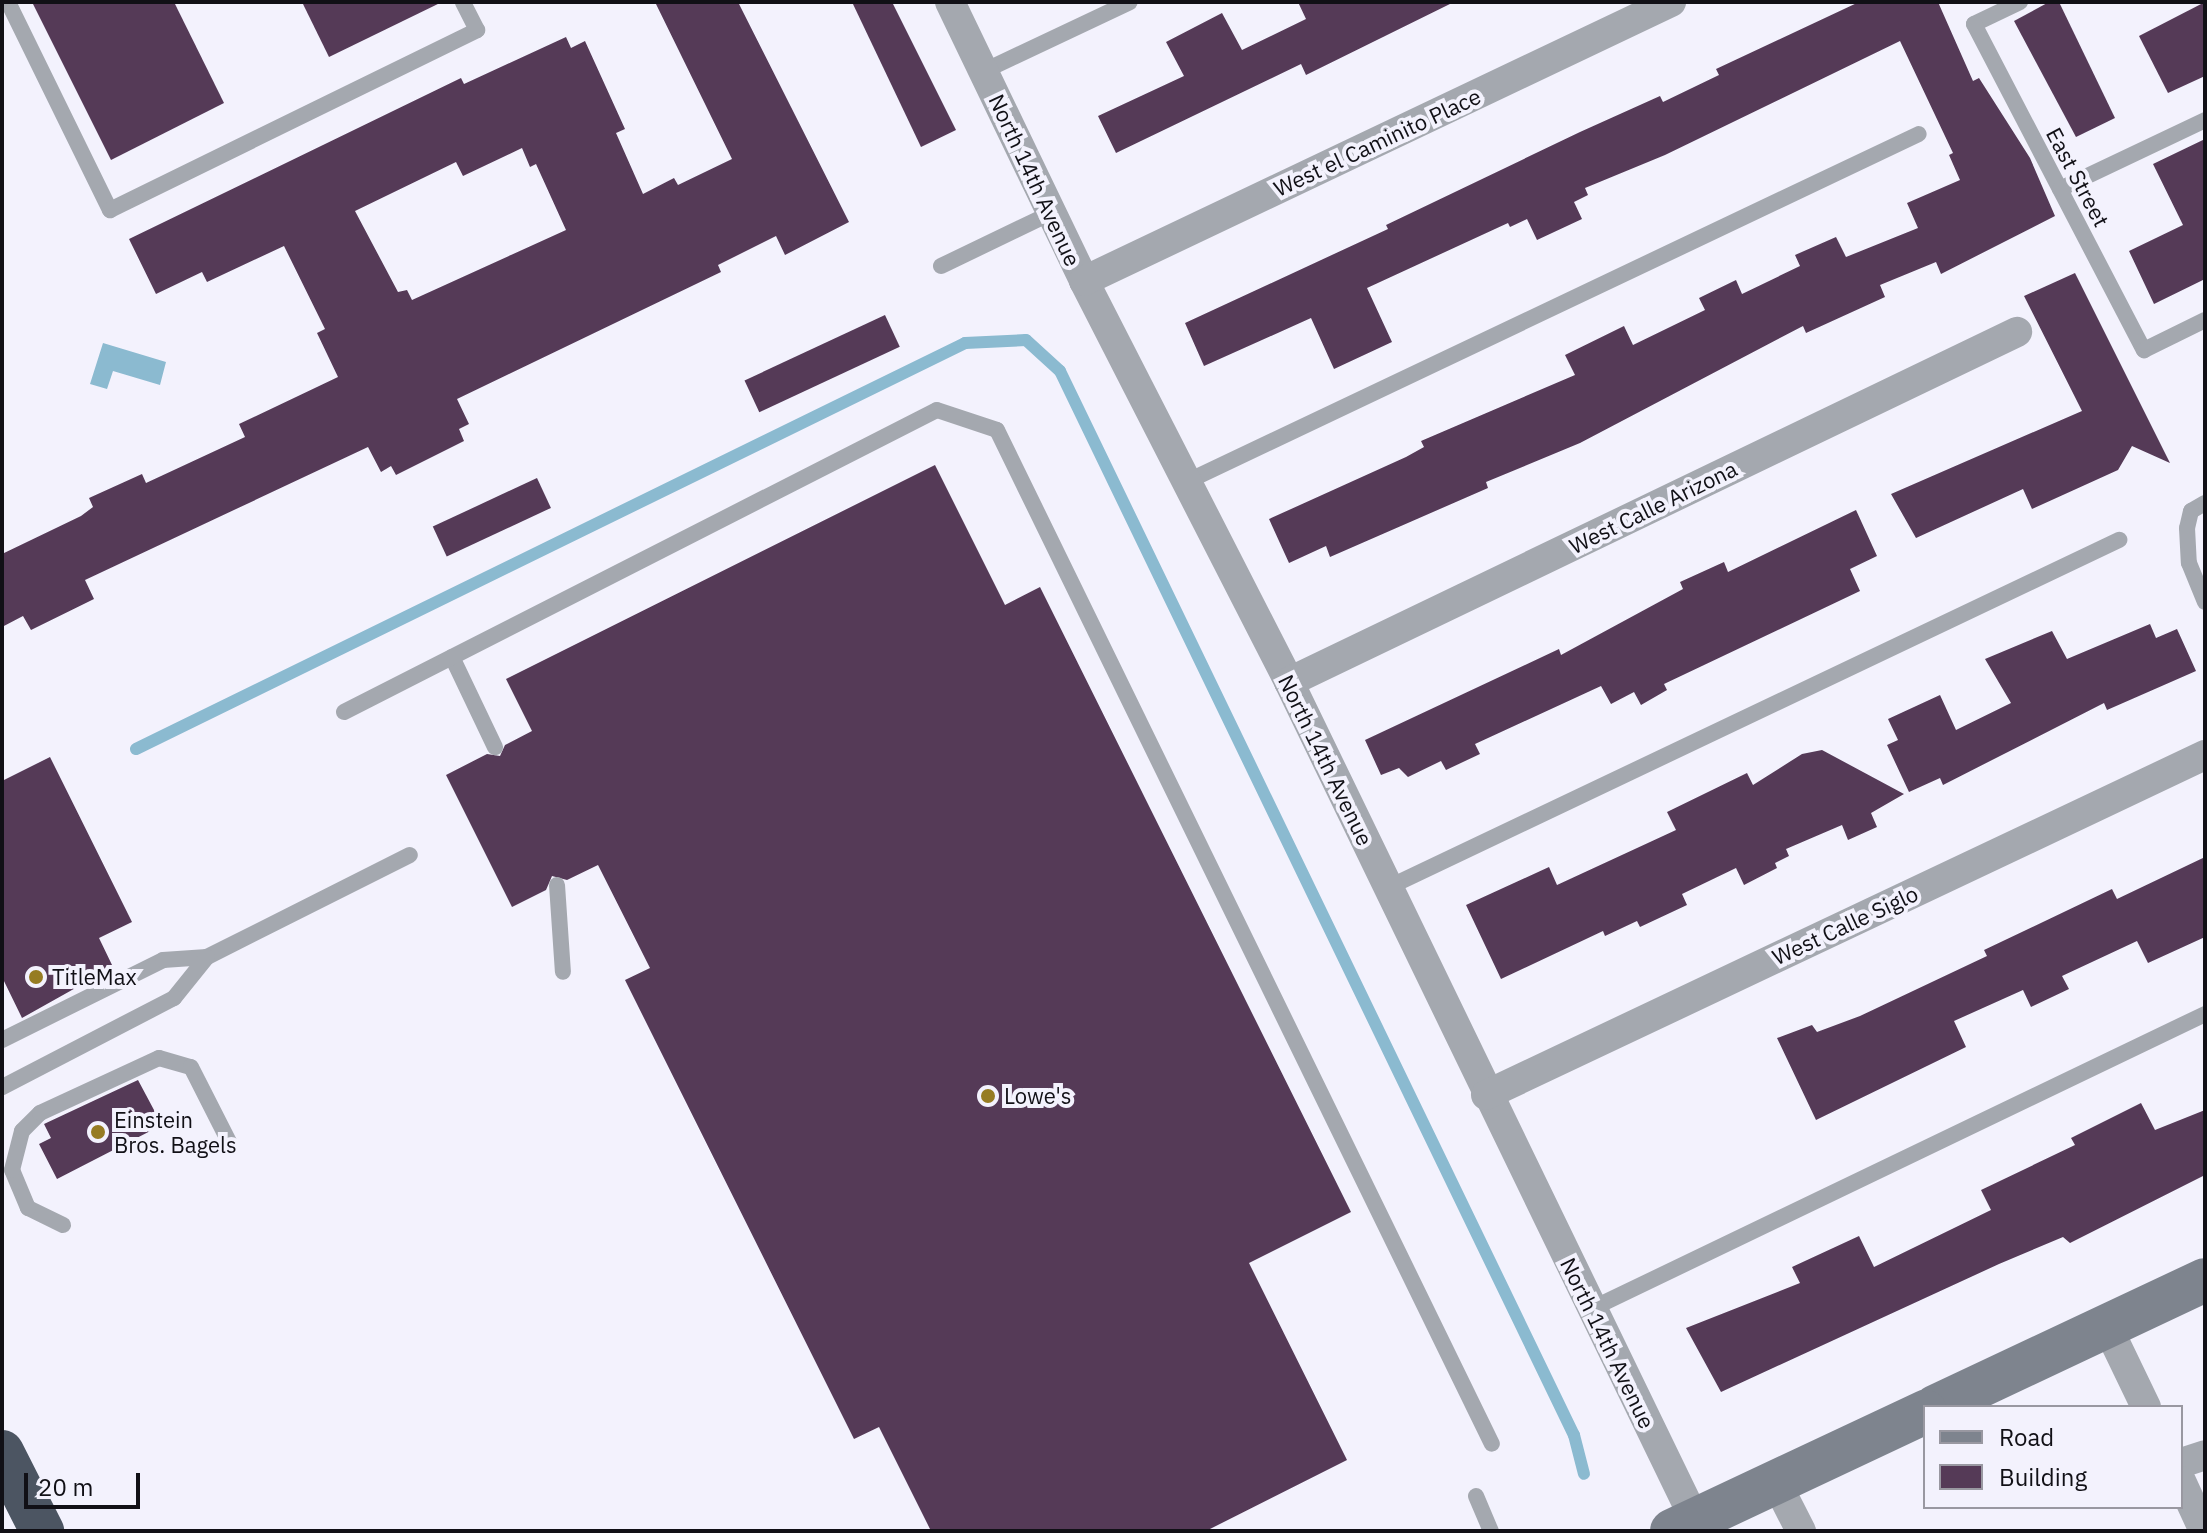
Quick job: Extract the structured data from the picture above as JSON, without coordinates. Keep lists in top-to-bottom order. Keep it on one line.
{"streets":{"street":["West el Caminito Place","North 14th Avenue","West Calle Arizona","West Calle Siglo"],"lane":["East Street"]},"crossings":[["West el Caminito Place","North 14th Avenue"],["North 14th Avenue","West Calle Arizona"],["North 14th Avenue","West Calle Siglo"]],"places":["TitleMax","Lowe's","Einstein Bros. Bagels"],"legend":["Road","Building"],"scale_bar":"20 m"}
